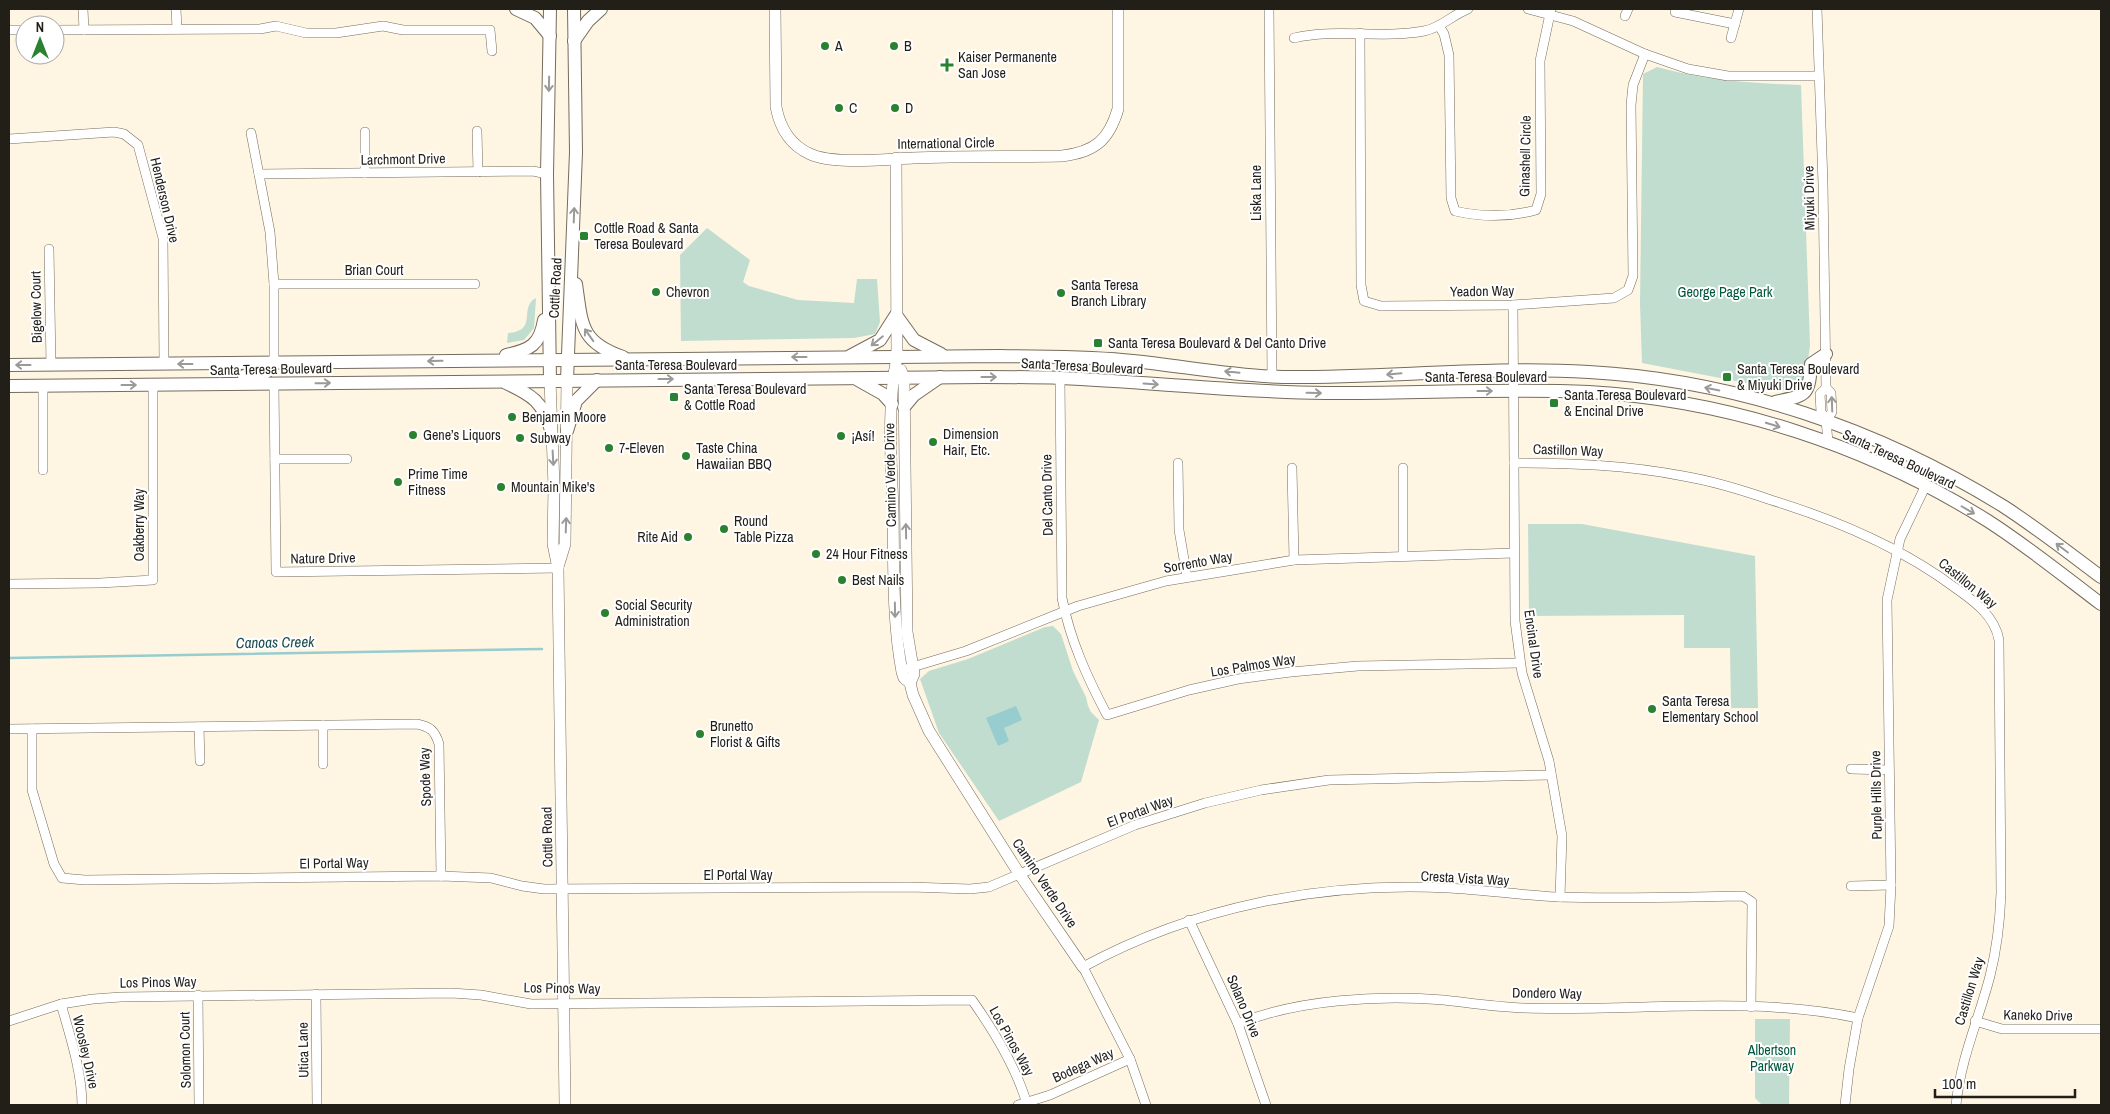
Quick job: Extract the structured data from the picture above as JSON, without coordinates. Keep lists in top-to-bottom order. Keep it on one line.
{"streets":{"main road":["Cottle Road","Santa Teresa Boulevard"],"street":["International Circle","Ginashell Circle","Larchmont Drive","Liska Lane","Miyuki Drive","Henderson Drive","Brian Court","Yeadon Way","Bigelow Court","Castillon Way","Camino Verde Drive","Del Canto Drive","Oakberry Way","Nature Drive","Sorrento Way","Encinal Drive","Los Palmos Way","Spode Way","Purple Hills Drive","El Portal Way","Cresta Vista Way","Los Pinos Way","Dondero Way","Solano Drive","Kaneko Drive","Solomon Court","Utica Lane","Woosley Drive","Bodega Way"]},"crossings":[["International Circle","Camino Verde Drive"],["Larchmont Drive","Cottle Road"],["Liska Lane","Santa Teresa Boulevard"],["Miyuki Drive","Santa Teresa Boulevard"],["Henderson Drive","Santa Teresa Boulevard"],["Cottle Road","Santa Teresa Boulevard"],["Cottle Road","Nature Drive"],["Cottle Road","El Portal Way"],["Cottle Road","Los Pinos Way"],["Yeadon Way","Encinal Drive"],["Bigelow Court","Santa Teresa Boulevard"],["Santa Teresa Boulevard","Camino Verde Drive"],["Santa Teresa Boulevard","Del Canto Drive"],["Santa Teresa Boulevard","Oakberry Way"],["Santa Teresa Boulevard","Nature Drive"],["Santa Teresa Boulevard","Encinal Drive"],["Santa Teresa Boulevard","Purple Hills Drive"],["Castillon Way","Encinal Drive"],["Castillon Way","Purple Hills Drive"],["Castillon Way","Kaneko Drive"],["Camino Verde Drive","Sorrento Way"],["Camino Verde Drive","El Portal Way"],["Camino Verde Drive","Cresta Vista Way"],["Camino Verde Drive","Bodega Way"],["Del Canto Drive","Sorrento Way"],["Del Canto Drive","Los Palmos Way"],["Sorrento Way","Encinal Drive"],["Sorrento Way","Los Palmos Way"],["Encinal Drive","Los Palmos Way"],["Encinal Drive","El Portal Way"],["Encinal Drive","Cresta Vista Way"],["Spode Way","El Portal Way"],["Purple Hills Drive","Dondero Way"],["Cresta Vista Way","Dondero Way"],["Cresta Vista Way","Solano Drive"],["Los Pinos Way","Solomon Court"],["Los Pinos Way","Utica Lane"],["Los Pinos Way","Woosley Drive"],["Los Pinos Way","Bodega Way"],["Dondero Way","Solano Drive"]],"water":["Canoas Creek"],"parks":["George Page Park","Albertson Parkway"],"places":{"other":["A","B","C","D","Chevron","Santa Teresa Branch Library","Benjamin Moore","Gene’s Liquors","¡Así!","Subway","Dimension Hair, Etc.","7-Eleven","Taste China Hawaiian BBQ","Prime Time Fitness","Mountain Mike's","Round Table Pizza","Rite Aid","24 Hour Fitness","Best Nails","Social Security Administration","Santa Teresa Elementary School","Brunetto Florist & Gifts"],"health":["Kaiser Permanente San Jose"],"transit":["Cottle Road & Santa Teresa Boulevard","Santa Teresa Boulevard & Del Canto Drive","Santa Teresa Boulevard & Miyuki Drive","Santa Teresa Boulevard & Cottle Road","Santa Teresa Boulevard & Encinal Drive"]},"scale_bar":"100 m","north":"top"}
